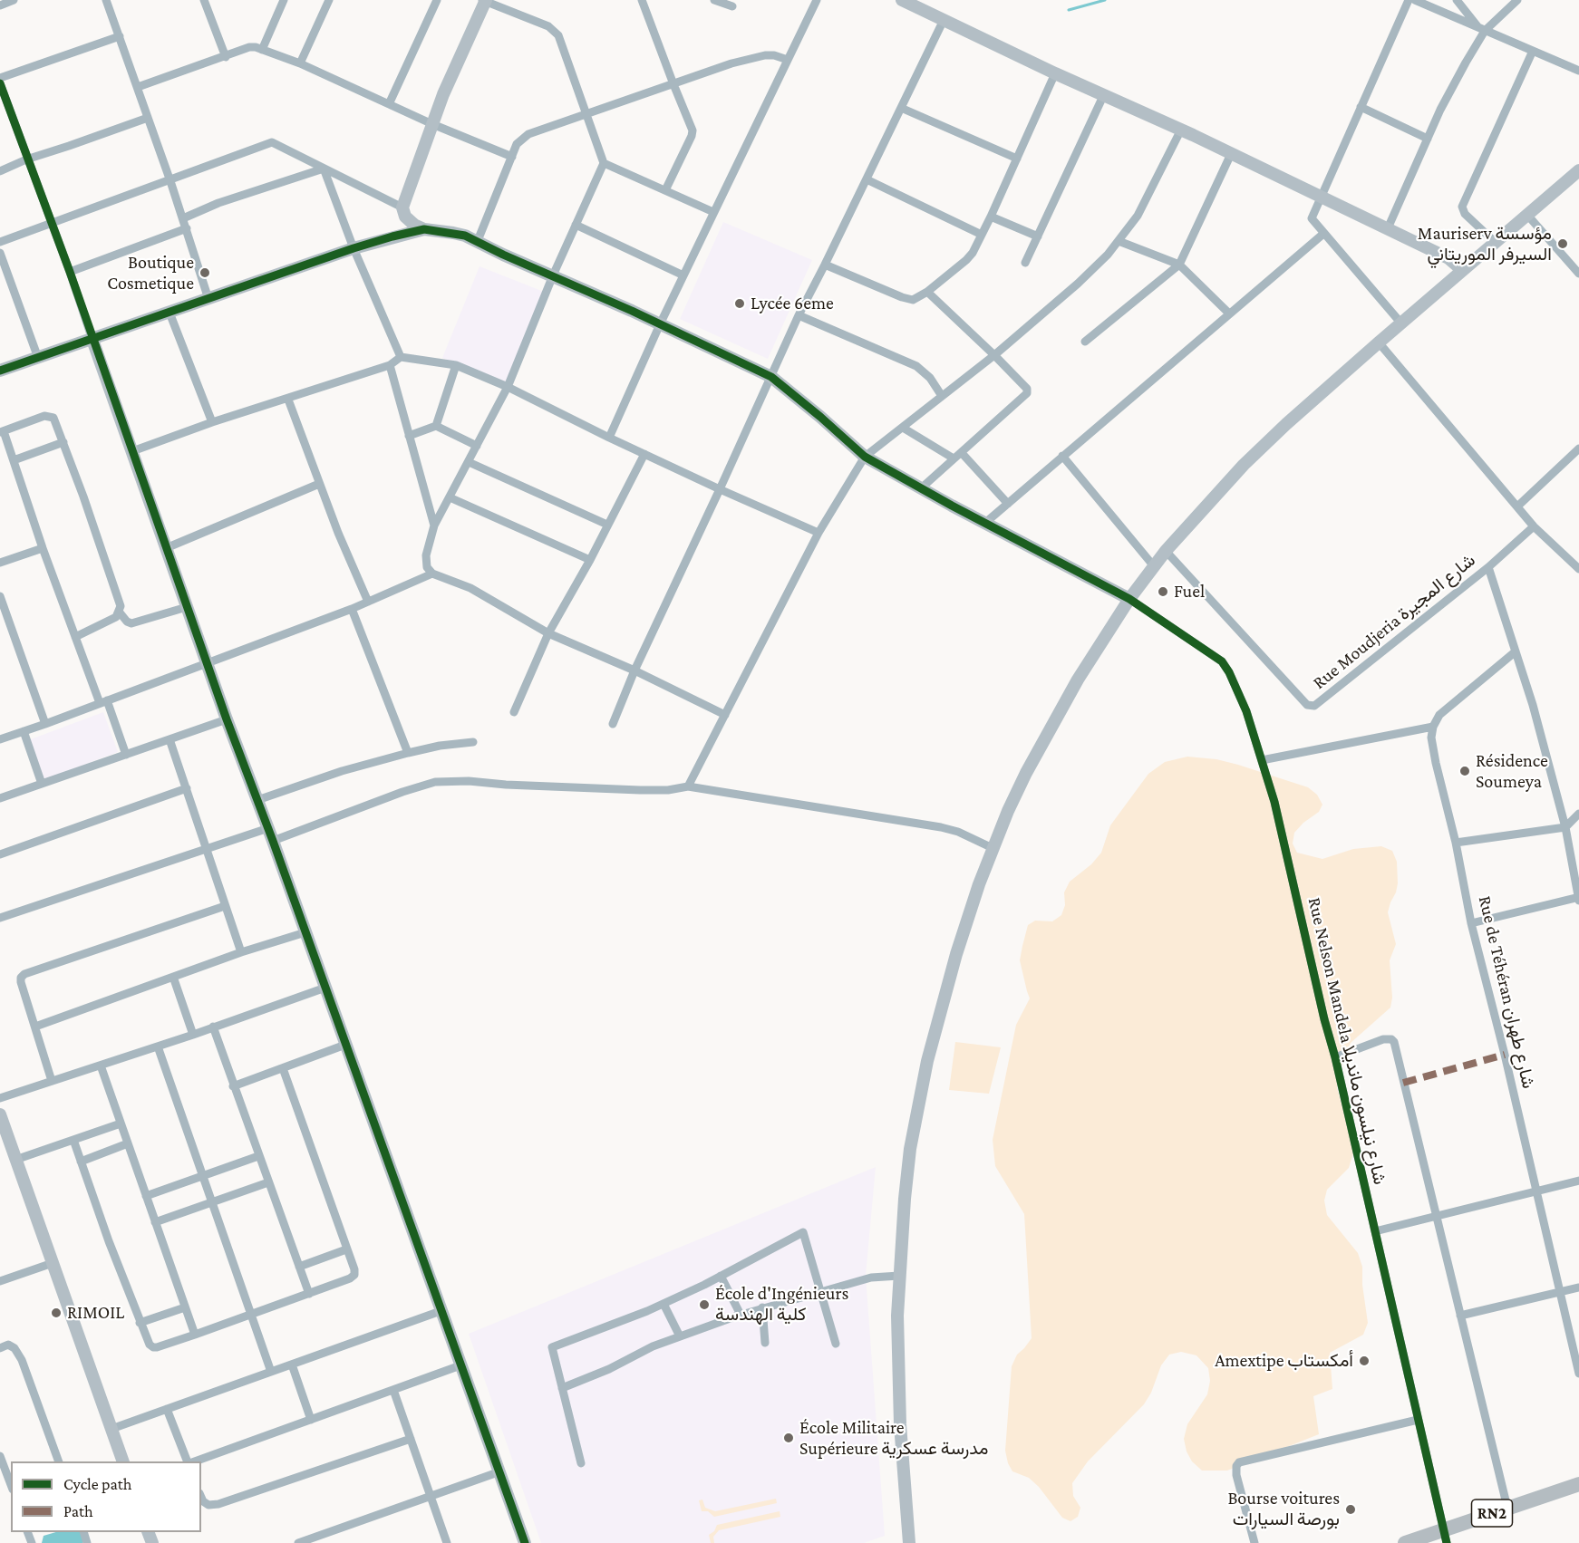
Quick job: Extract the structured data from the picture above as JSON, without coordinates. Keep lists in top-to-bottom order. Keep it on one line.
{"streets":{"highway":["RN2"],"street":["Rue Moudjeria شارع المجيرة","Rue de Téhéran شارع طهران","Rue Nelson Mandela شارع نيلسون مانديلا"]},"crossings":[["Rue Nelson Mandela شارع نيلسون مانديلا","RN2"]],"places":["Mauriserv مؤسسة السيرفر الموريتاني","Boutique Cosmetique","Lycée 6eme","Fuel","Résidence Soumeya","École d'Ingénieurs كلية الهندسة","RIMOIL","Amextipe أمكستاب","École Militaire Supérieure مدرسة عسكرية","Bourse voitures بورصة السيارات"],"legend":["Cycle path","Path"]}
